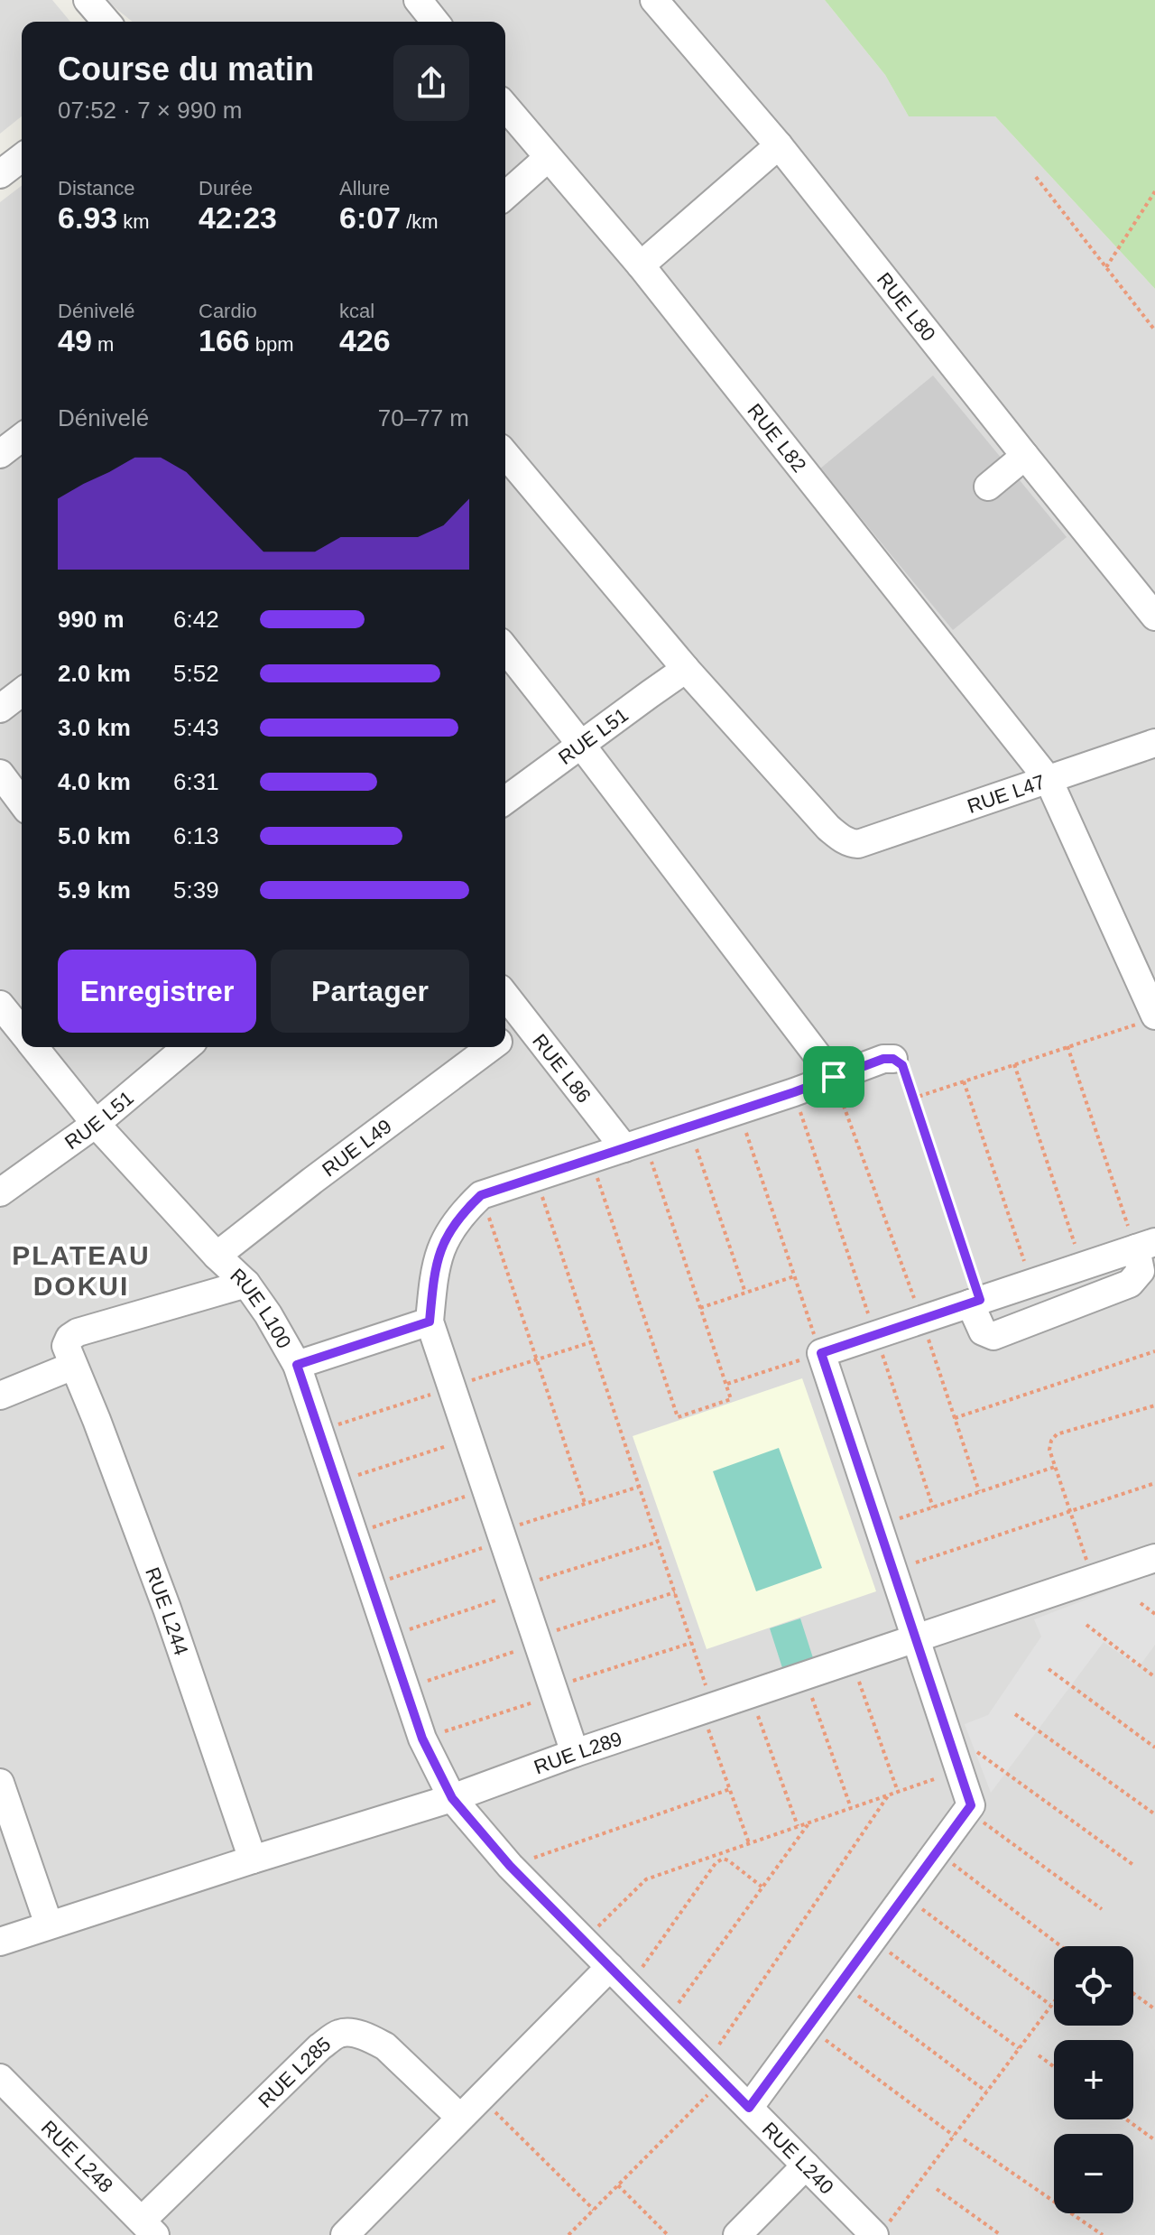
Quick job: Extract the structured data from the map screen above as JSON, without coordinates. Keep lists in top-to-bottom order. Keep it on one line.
{"streets":{"street":["RUE L80","RUE L82","RUE L51","RUE L47","RUE L86","RUE L49","RUE L100","RUE L244","RUE L289","RUE L285","RUE L248","RUE L240"]},"crossings":[["RUE L82","RUE L47"],["RUE L51","RUE L47"],["RUE L51","RUE L100"],["RUE L86","RUE L49"],["RUE L49","RUE L100"],["RUE L100","RUE L289"],["RUE L100","RUE L240"],["RUE L244","RUE L289"],["RUE L289","RUE L240"],["RUE L285","RUE L248"]],"districts":["PLATEAU DOKUI"],"page":{"heading":["Course du matin","07:52 · 7 × 990 m"],"stats":[["Distance","6.93 km"],["Durée","42:23"],["Allure","6:07 /km"],["Dénivelé","49 m"],["Cardio","166 bpm"],["kcal","426"]],"chart":["Dénivelé","70–77 m"],"list":[{"name":"990 m","note":"6:42"},{"name":"2.0 km","note":"5:52"},{"name":"3.0 km","note":"5:43"},{"name":"4.0 km","note":"6:31"},{"name":"5.0 km","note":"6:13"},{"name":"5.9 km","note":"5:39"}],"buttons":["Enregistrer","Partager"],"map_buttons":["+","−"]}}
